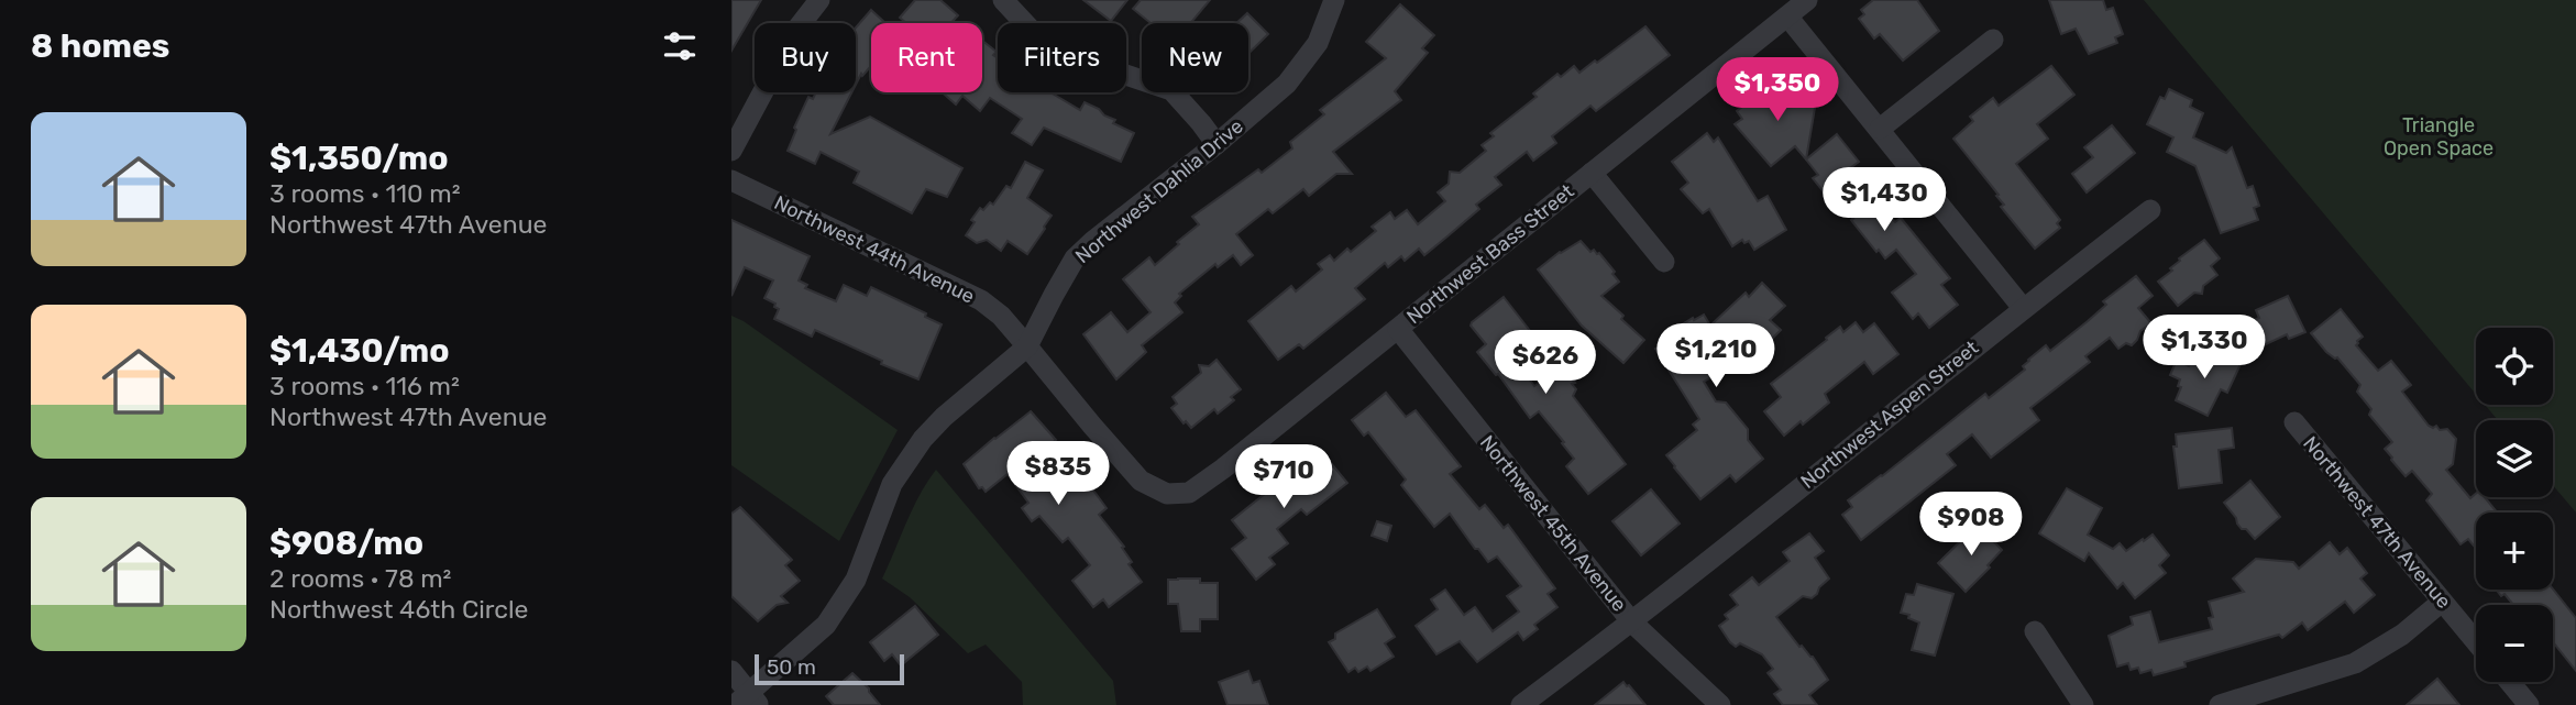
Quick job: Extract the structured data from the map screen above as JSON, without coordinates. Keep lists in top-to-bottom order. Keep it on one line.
{"streets":{"street":["Northwest Dahlia Drive","Northwest 44th Avenue","Northwest Bass Street","Northwest Aspen Street","Northwest 47th Avenue","Northwest 45th Avenue"]},"crossings":[["Northwest Dahlia Drive","Northwest 44th Avenue"],["Northwest 44th Avenue","Northwest Bass Street"],["Northwest Bass Street","Northwest 45th Avenue"],["Northwest Aspen Street","Northwest 45th Avenue"]],"parks":["Triangle Open Space"],"scale_bar":"50 m","page":{"heading":"8 homes","chip":["Buy","Rent","Filters","New"],"price":["$1,350","$1,430","$1,330","$1,210","$626","$835","$710","$908"],"list":[{"name":"$1,350/mo","note":"3 rooms · 110 m² · Northwest 47th Avenue"},{"name":"$1,430/mo","note":"3 rooms · 116 m² · Northwest 47th Avenue"},{"name":"$908/mo","note":"2 rooms · 78 m² · Northwest 46th Circle"}],"map_buttons":["+","−"],"scale":"50 m"}}
